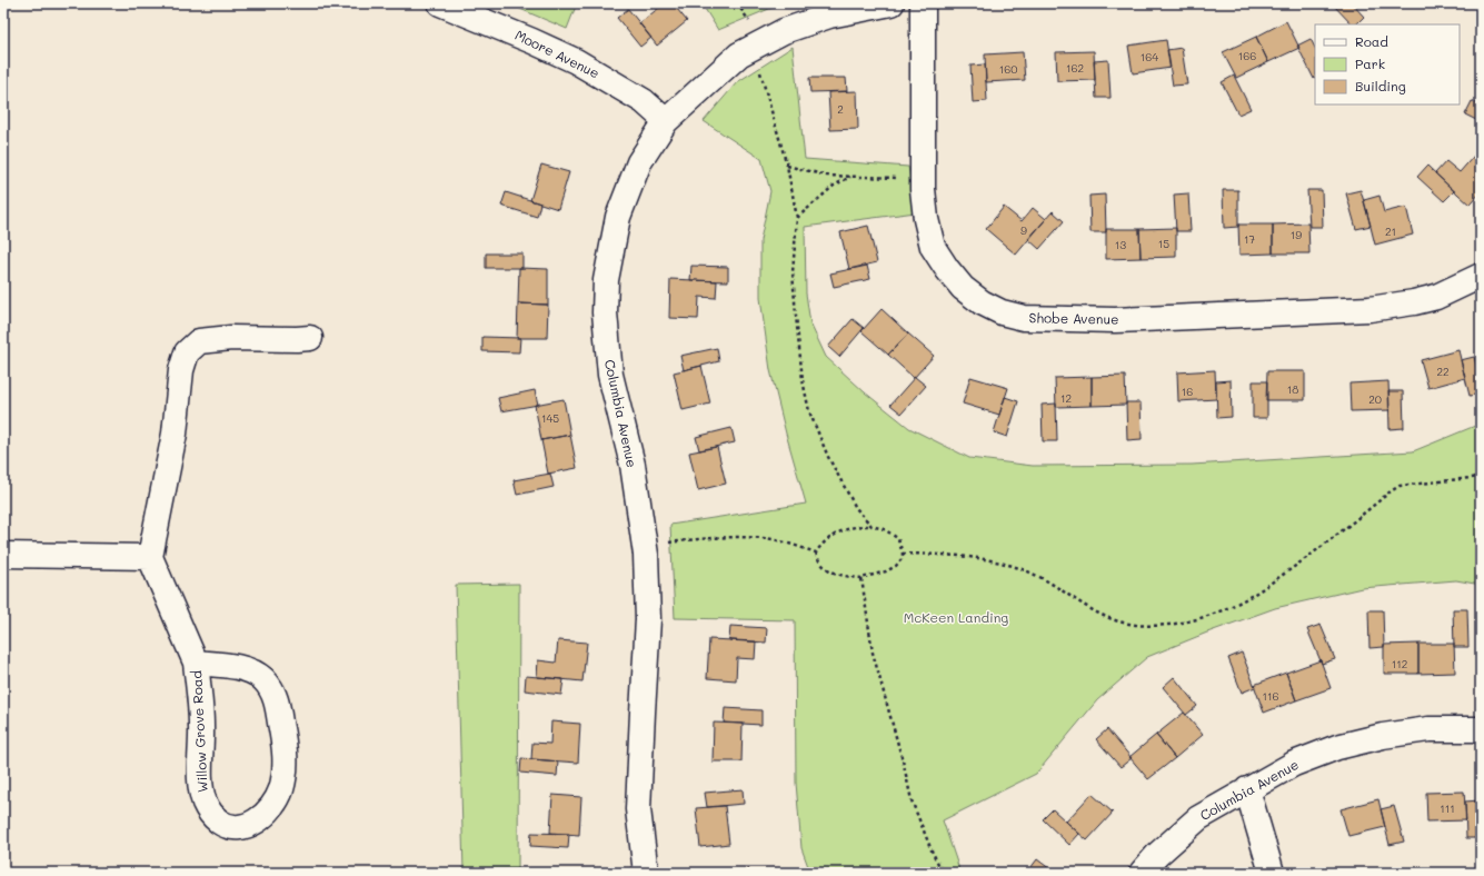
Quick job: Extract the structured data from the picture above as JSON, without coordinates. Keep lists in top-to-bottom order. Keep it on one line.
{"streets":{"street":["Moore Avenue","Shobe Avenue","Columbia Avenue","Willow Grove Road"]},"crossings":[["Moore Avenue","Columbia Avenue"]],"parks":["McKeen Landing"],"house_numbers":["166","164","162","160","2","9","21","19","17","15","13","22","18","16","12","20","145","112","116","111"],"legend":["Road","Park","Building"]}
